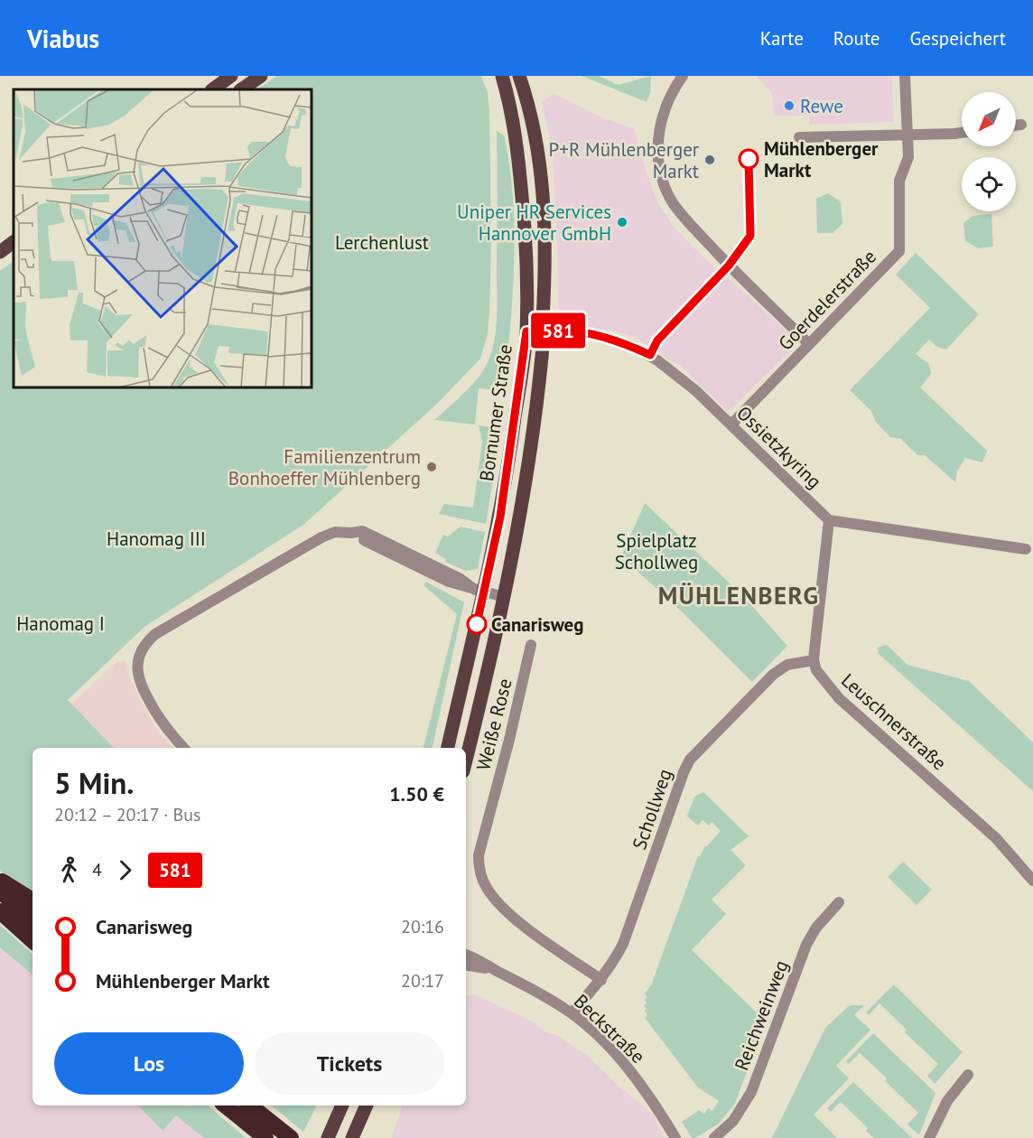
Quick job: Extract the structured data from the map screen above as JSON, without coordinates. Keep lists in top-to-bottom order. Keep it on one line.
{"streets":{"main road":["Bornumer Straße"],"street":["Goerdelerstraße","Ossietzkyring","Leuschnerstraße","Weiße Rose","Schollweg","Reichweinweg","Beckstraße"]},"crossings":[["Goerdelerstraße","Ossietzkyring"],["Bornumer Straße","Ossietzkyring"],["Leuschnerstraße","Schollweg"],["Weiße Rose","Schollweg"],["Schollweg","Beckstraße"]],"districts":["MÜHLENBERG"],"parks":["Lerchenlust","Hanomag III","Spielplatz Schollweg","Hanomag I"],"places":["Rewe","Mühlenberger Markt","P+R Mühlenberger Markt","Uniper HR Services Hannover GmbH","Familienzentrum Bonhoeffer Mühlenberg","Canarisweg"],"lines":["bus line 581"],"north":"bottom left","page":{"header":"Viabus","nav":["Karte","Route","Gespeichert"],"on_map":"581","heading":["5 Min.","20:12 – 20:17 · Bus","1.50 €"],"legs":["4","581"],"list":[{"name":"Canarisweg","value":"20:16"},{"name":"Mühlenberger Markt","value":"20:17"}],"buttons":["Los","Tickets"]}}
